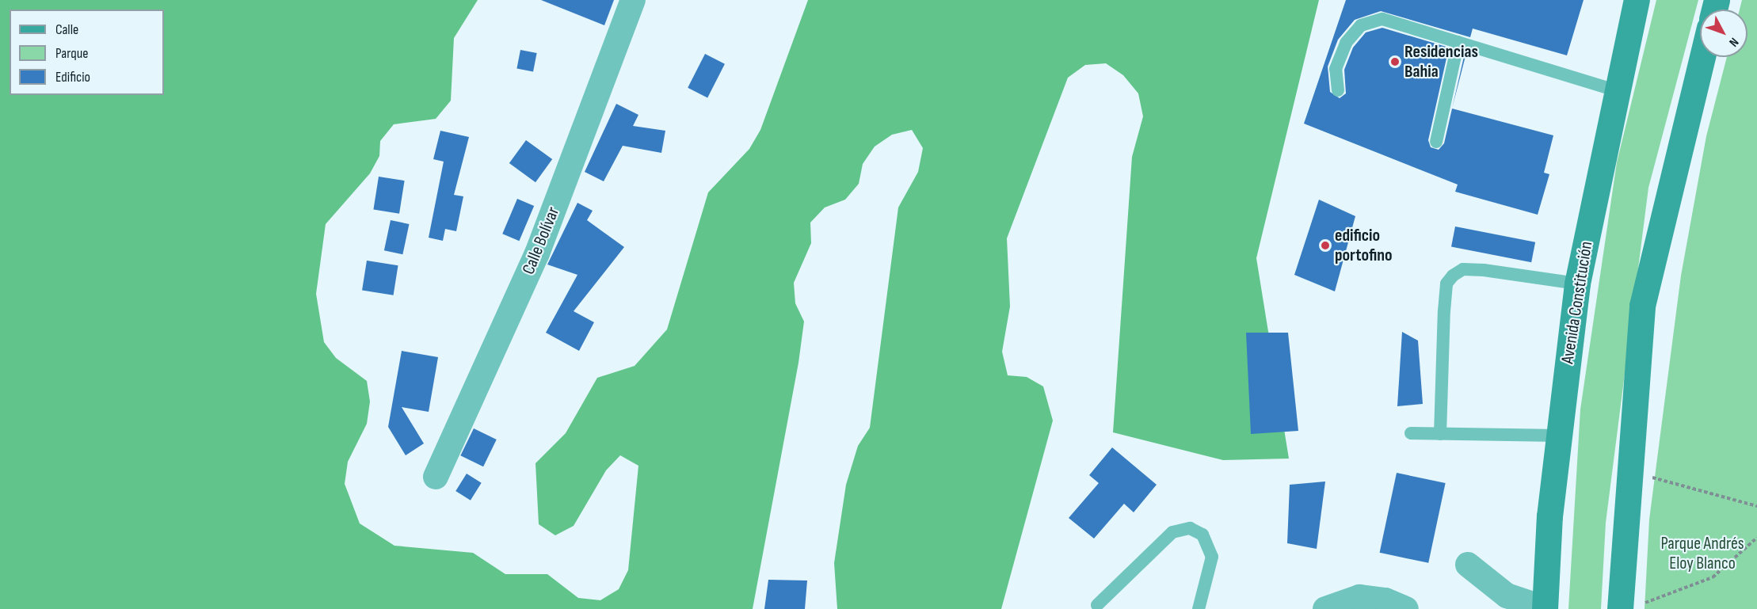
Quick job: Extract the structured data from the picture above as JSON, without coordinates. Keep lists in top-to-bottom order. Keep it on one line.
{"streets":{"main road":["Avenida Constitución"],"street":["Calle Bolívar"]},"parks":["Parque Andrés Eloy Blanco"],"places":["Residencias Bahia","edificio portofino"],"legend":["Calle","Parque","Edificio"],"north":"bottom right"}
